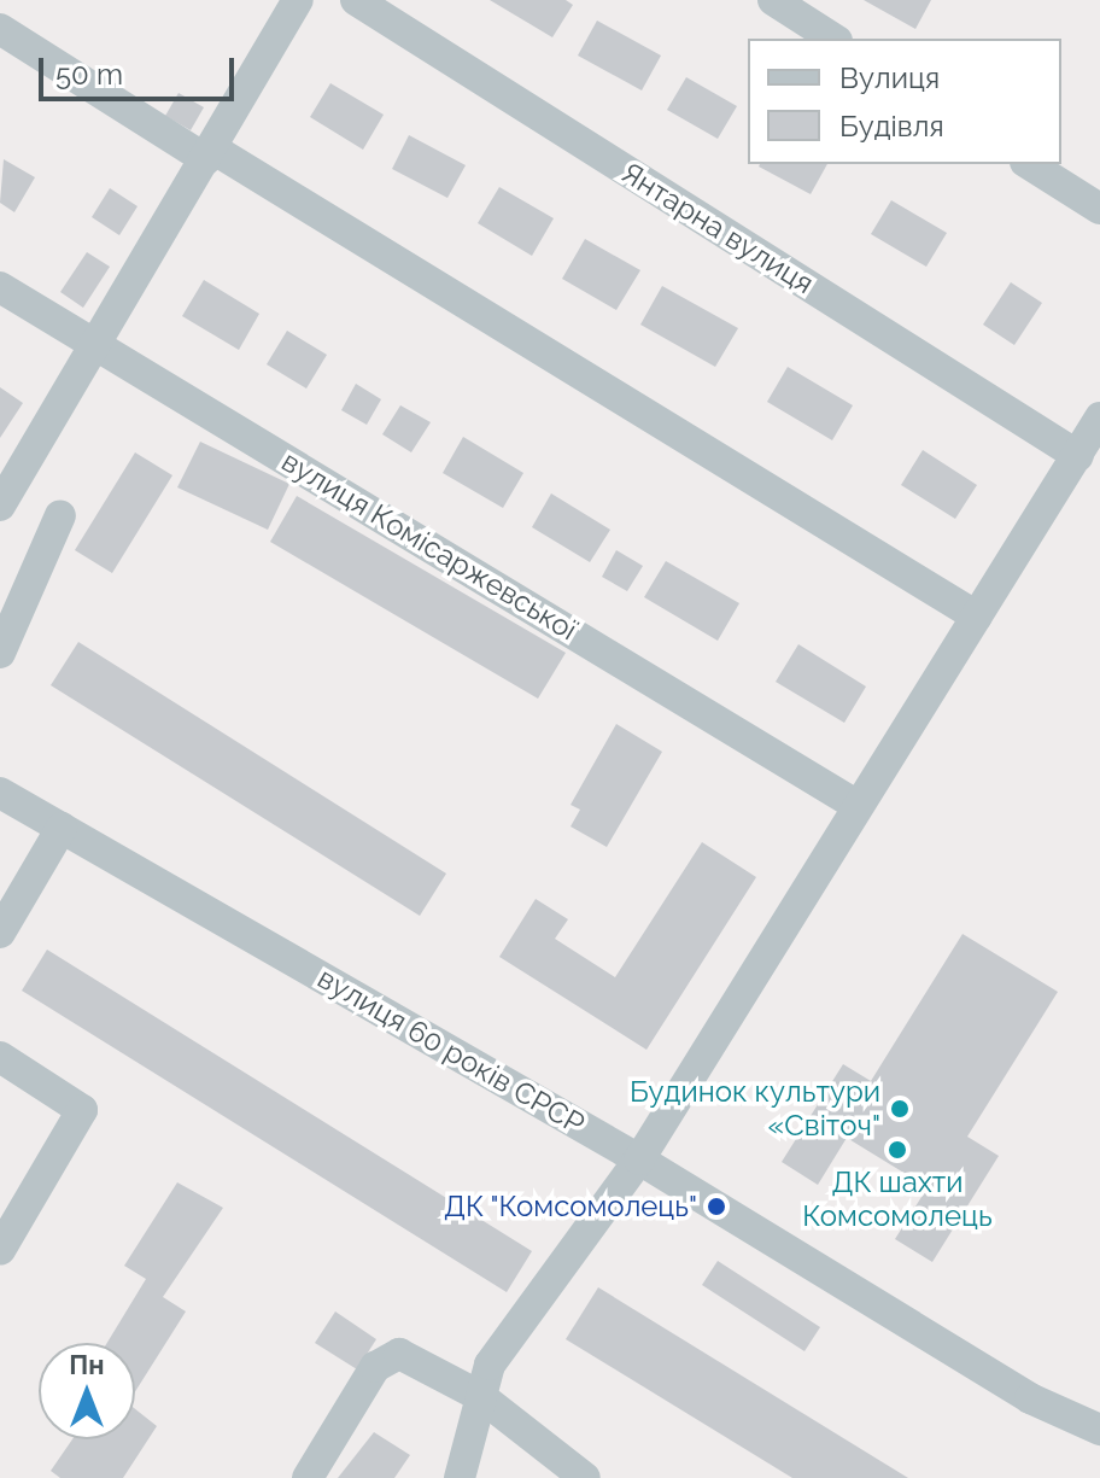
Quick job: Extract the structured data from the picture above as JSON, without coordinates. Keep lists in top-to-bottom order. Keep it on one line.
{"streets":{"street":["Янтарна вулиця","вулиця Комісаржевської","вулиця 60 років СРСР"]},"places":["Будинок культури «Світоч\"","ДК шахти Комсомолець","ДК \"Комсомолець\""],"legend":["Вулиця","Будівля"],"scale_bar":"50 m","north":"top"}
